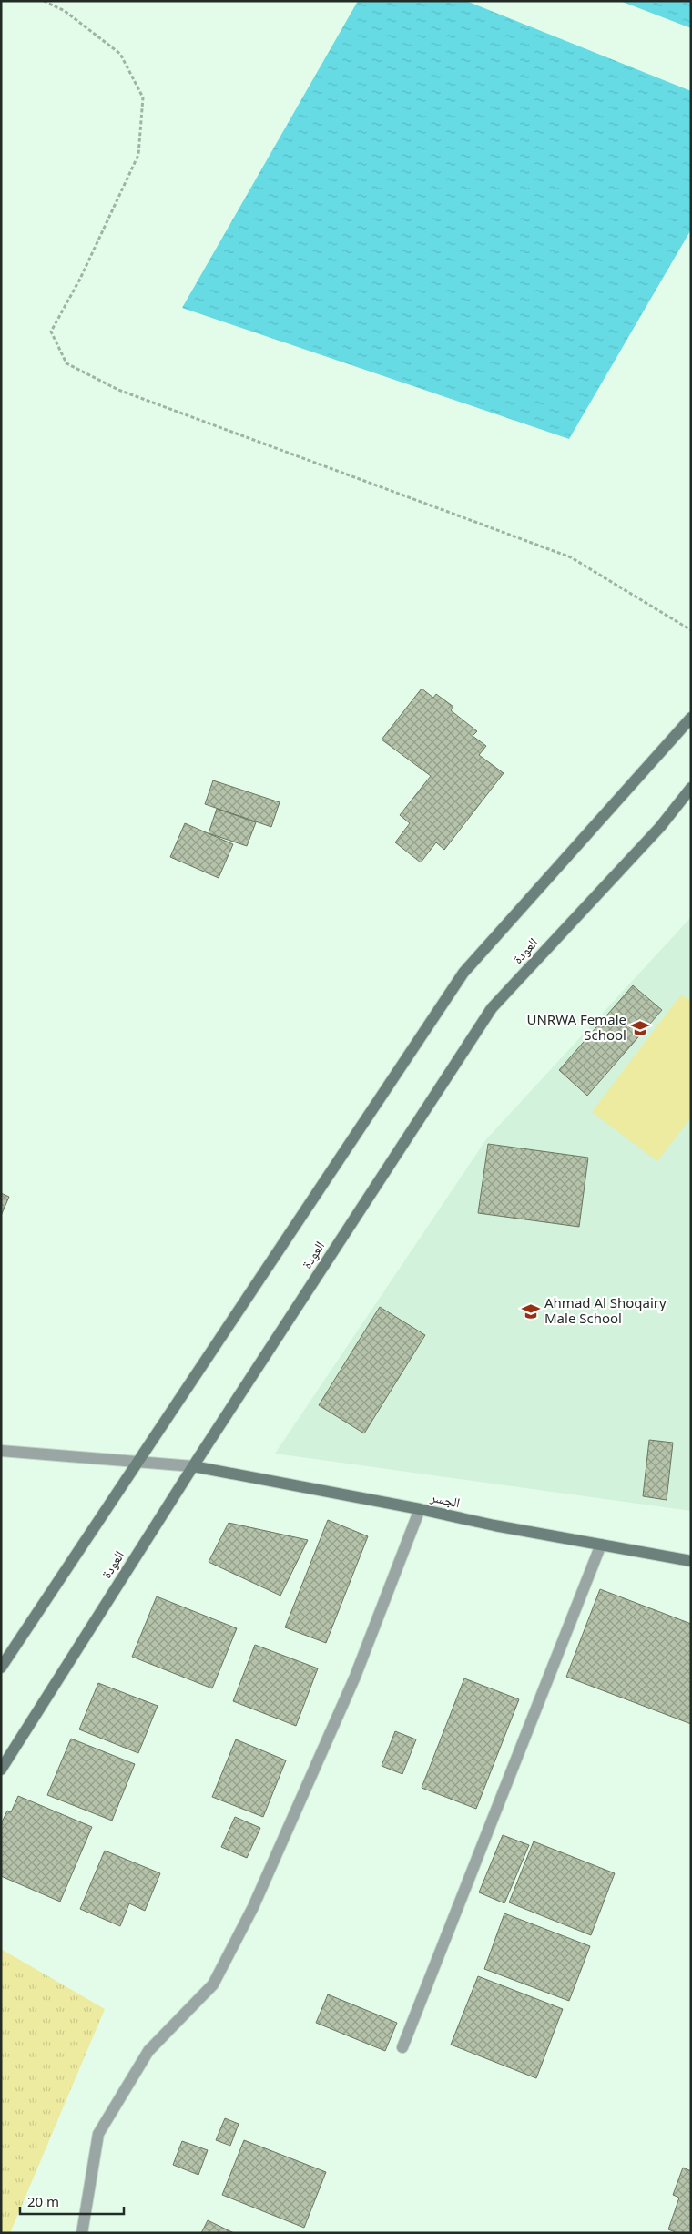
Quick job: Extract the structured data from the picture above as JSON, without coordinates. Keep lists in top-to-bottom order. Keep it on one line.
{"streets":{"main road":["العودة","الجسر"]},"crossings":[["العودة","الجسر"]],"places":{"school or university":["UNRWA Female School","Ahmad Al Shoqairy Male School"]},"scale_bar":"20 m"}
